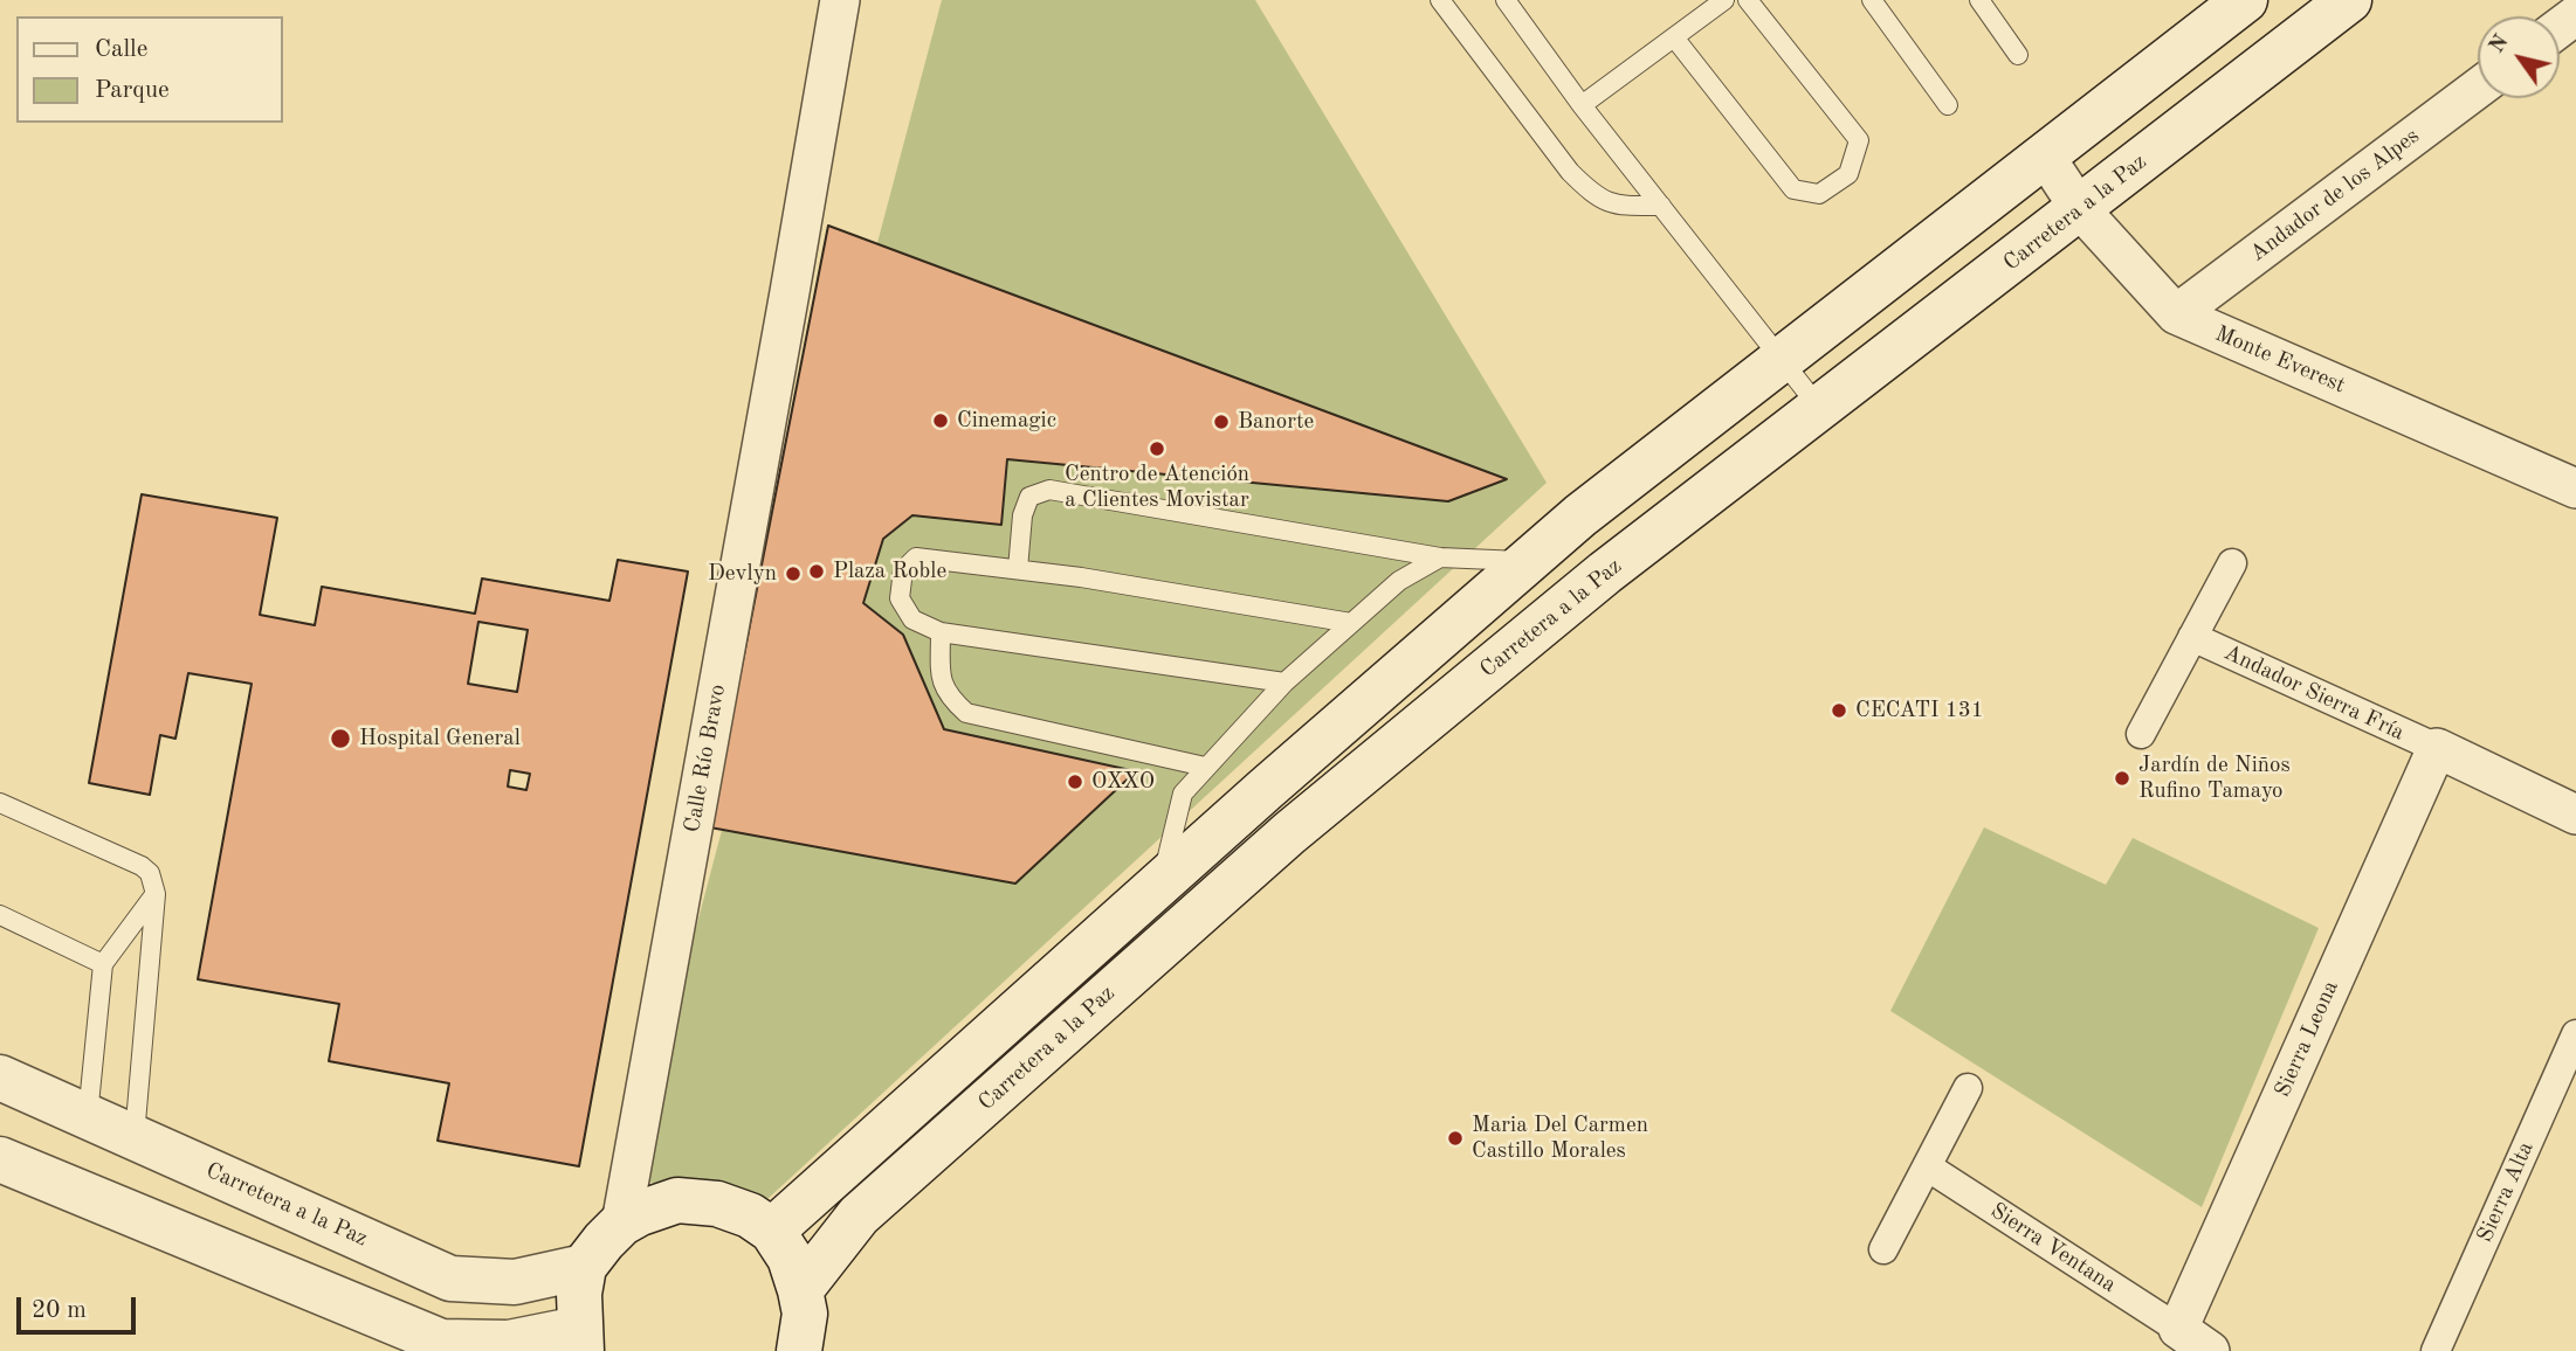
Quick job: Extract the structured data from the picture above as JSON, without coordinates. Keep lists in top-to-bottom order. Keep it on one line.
{"streets":{"main road":["Carretera a la Paz"],"street":["Andador de los Alpes","Monte Everest","Andador Sierra Fría","Calle Río Bravo","Sierra Leona","Sierra Alta","Sierra Ventana"]},"crossings":[["Andador de los Alpes","Monte Everest"],["Carretera a la Paz","Monte Everest"],["Andador Sierra Fría","Sierra Leona"],["Sierra Leona","Sierra Ventana"]],"places":["Cinemagic","Banorte","Centro de Atención a Clientes Movistar","Plaza Roble","Devlyn","CECATI 131","Hospital General","Jardín de Niños Rufino Tamayo","OXXO","Maria Del Carmen Castillo Morales"],"legend":["Calle","Parque"],"scale_bar":"20 m","north":"top left"}
